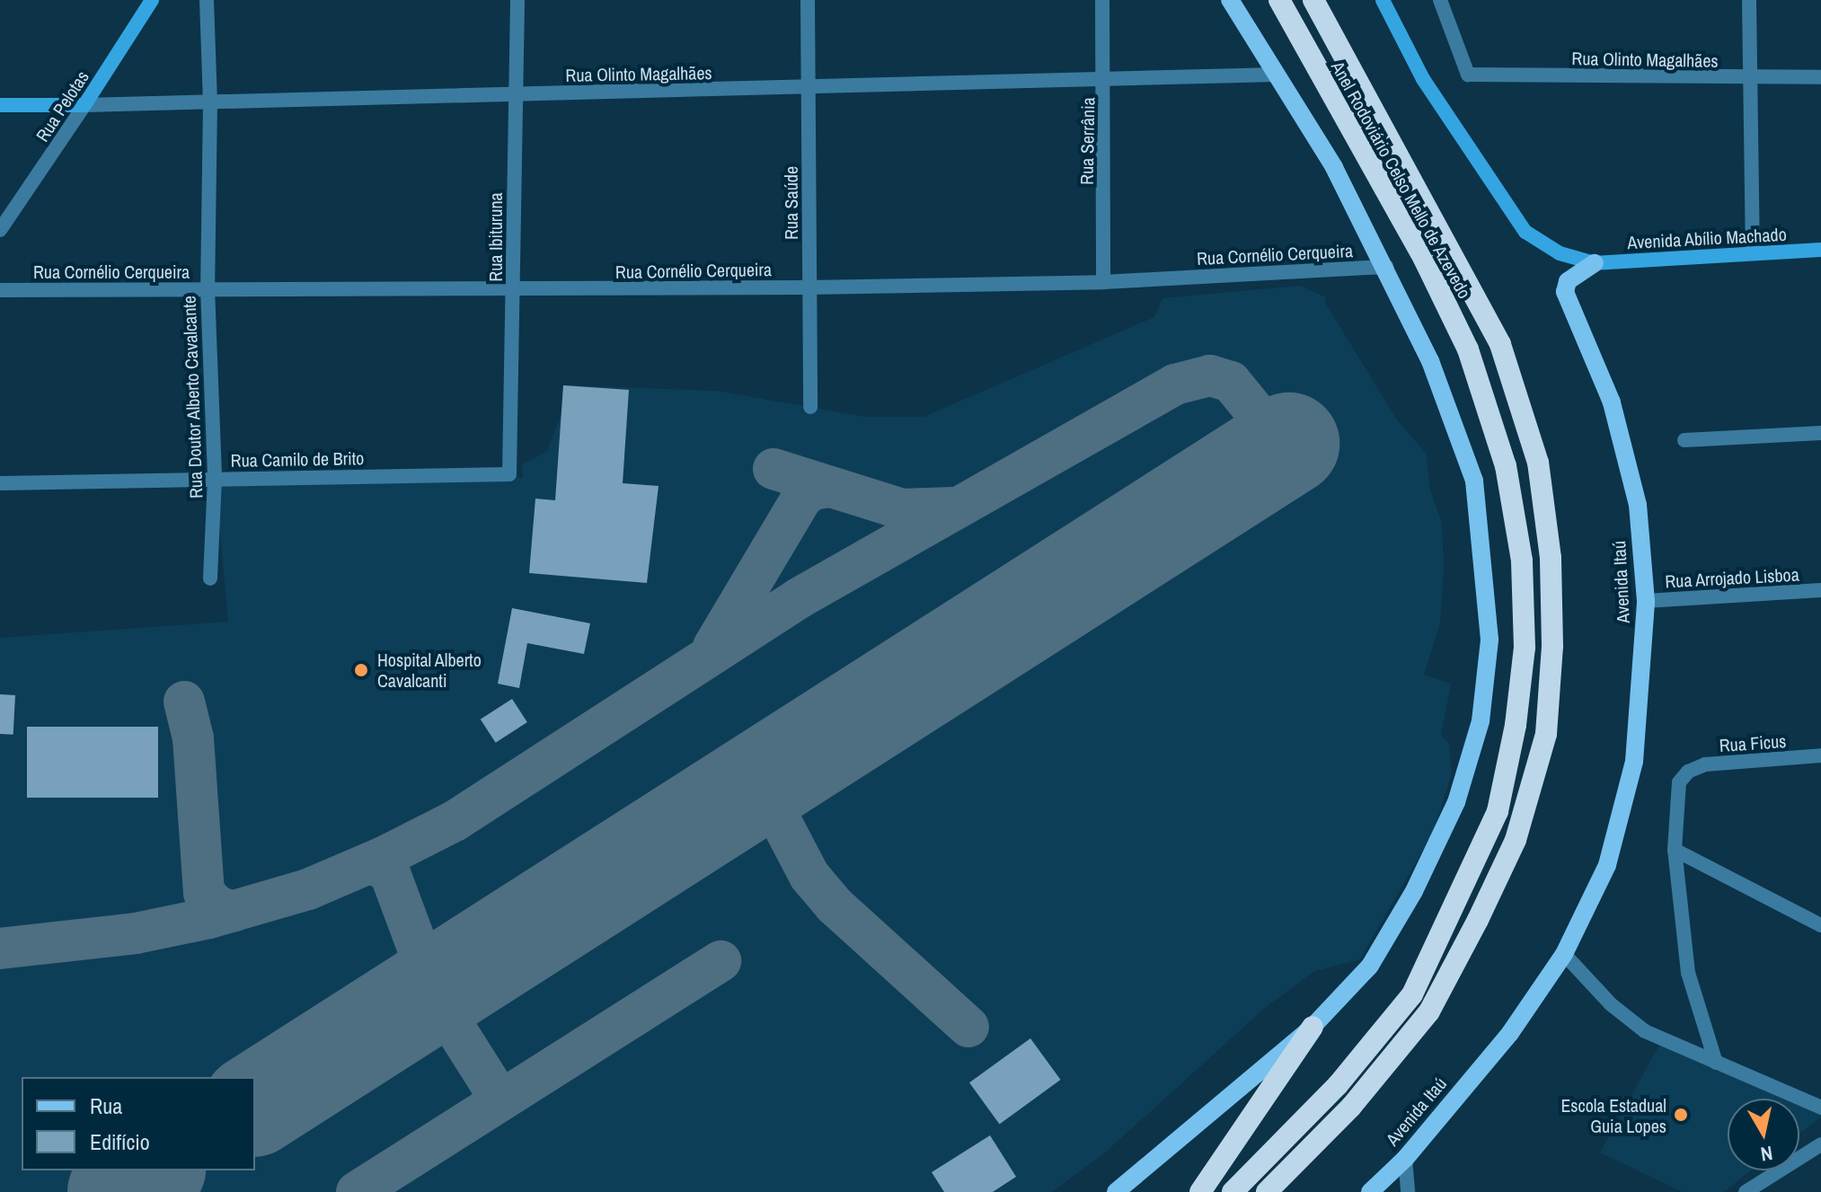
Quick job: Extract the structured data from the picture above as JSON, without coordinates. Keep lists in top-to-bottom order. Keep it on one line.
{"streets":{"highway":["Anel Rodoviário Celso Mello de Azevedo"],"main road":["Rua Olinto Magalhães","Rua Pelotas","Avenida Abílio Machado","Avenida Itaú"],"street":["Rua Serrânia","Rua Saúde","Rua Ibituruna","Rua Cornélio Cerqueira","Rua Doutor Alberto Cavalcante","Rua Camilo de Brito","Rua Arrojado Lisboa","Rua Ficus"]},"crossings":[["Rua Olinto Magalhães","Rua Pelotas"],["Rua Olinto Magalhães","Rua Serrânia"],["Rua Olinto Magalhães","Rua Saúde"],["Rua Olinto Magalhães","Rua Ibituruna"],["Rua Olinto Magalhães","Rua Doutor Alberto Cavalcante"],["Rua Serrânia","Rua Cornélio Cerqueira"],["Rua Saúde","Rua Cornélio Cerqueira"],["Rua Ibituruna","Rua Cornélio Cerqueira"],["Rua Ibituruna","Rua Camilo de Brito"],["Avenida Abílio Machado","Avenida Itaú"],["Rua Cornélio Cerqueira","Rua Doutor Alberto Cavalcante"],["Rua Doutor Alberto Cavalcante","Rua Camilo de Brito"],["Rua Arrojado Lisboa","Avenida Itaú"]],"places":["Hospital Alberto Cavalcanti","Escola Estadual Guia Lopes"],"legend":["Rua","Edifício"],"north":"bottom"}
